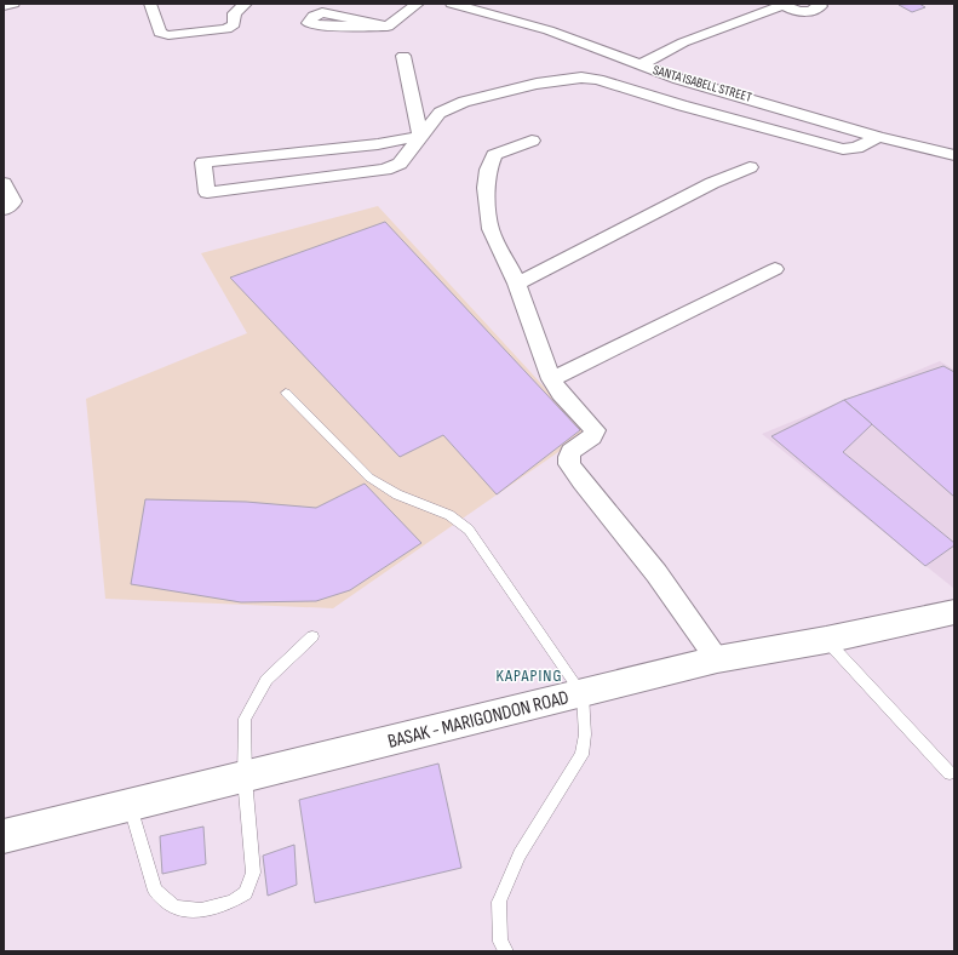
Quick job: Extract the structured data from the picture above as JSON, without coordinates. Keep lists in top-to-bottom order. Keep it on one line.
{"streets":{"main road":["BASAK - MARIGONDON ROAD"],"street":["SANTA ISABELL STREET"]},"districts":["KAPAPING"]}
